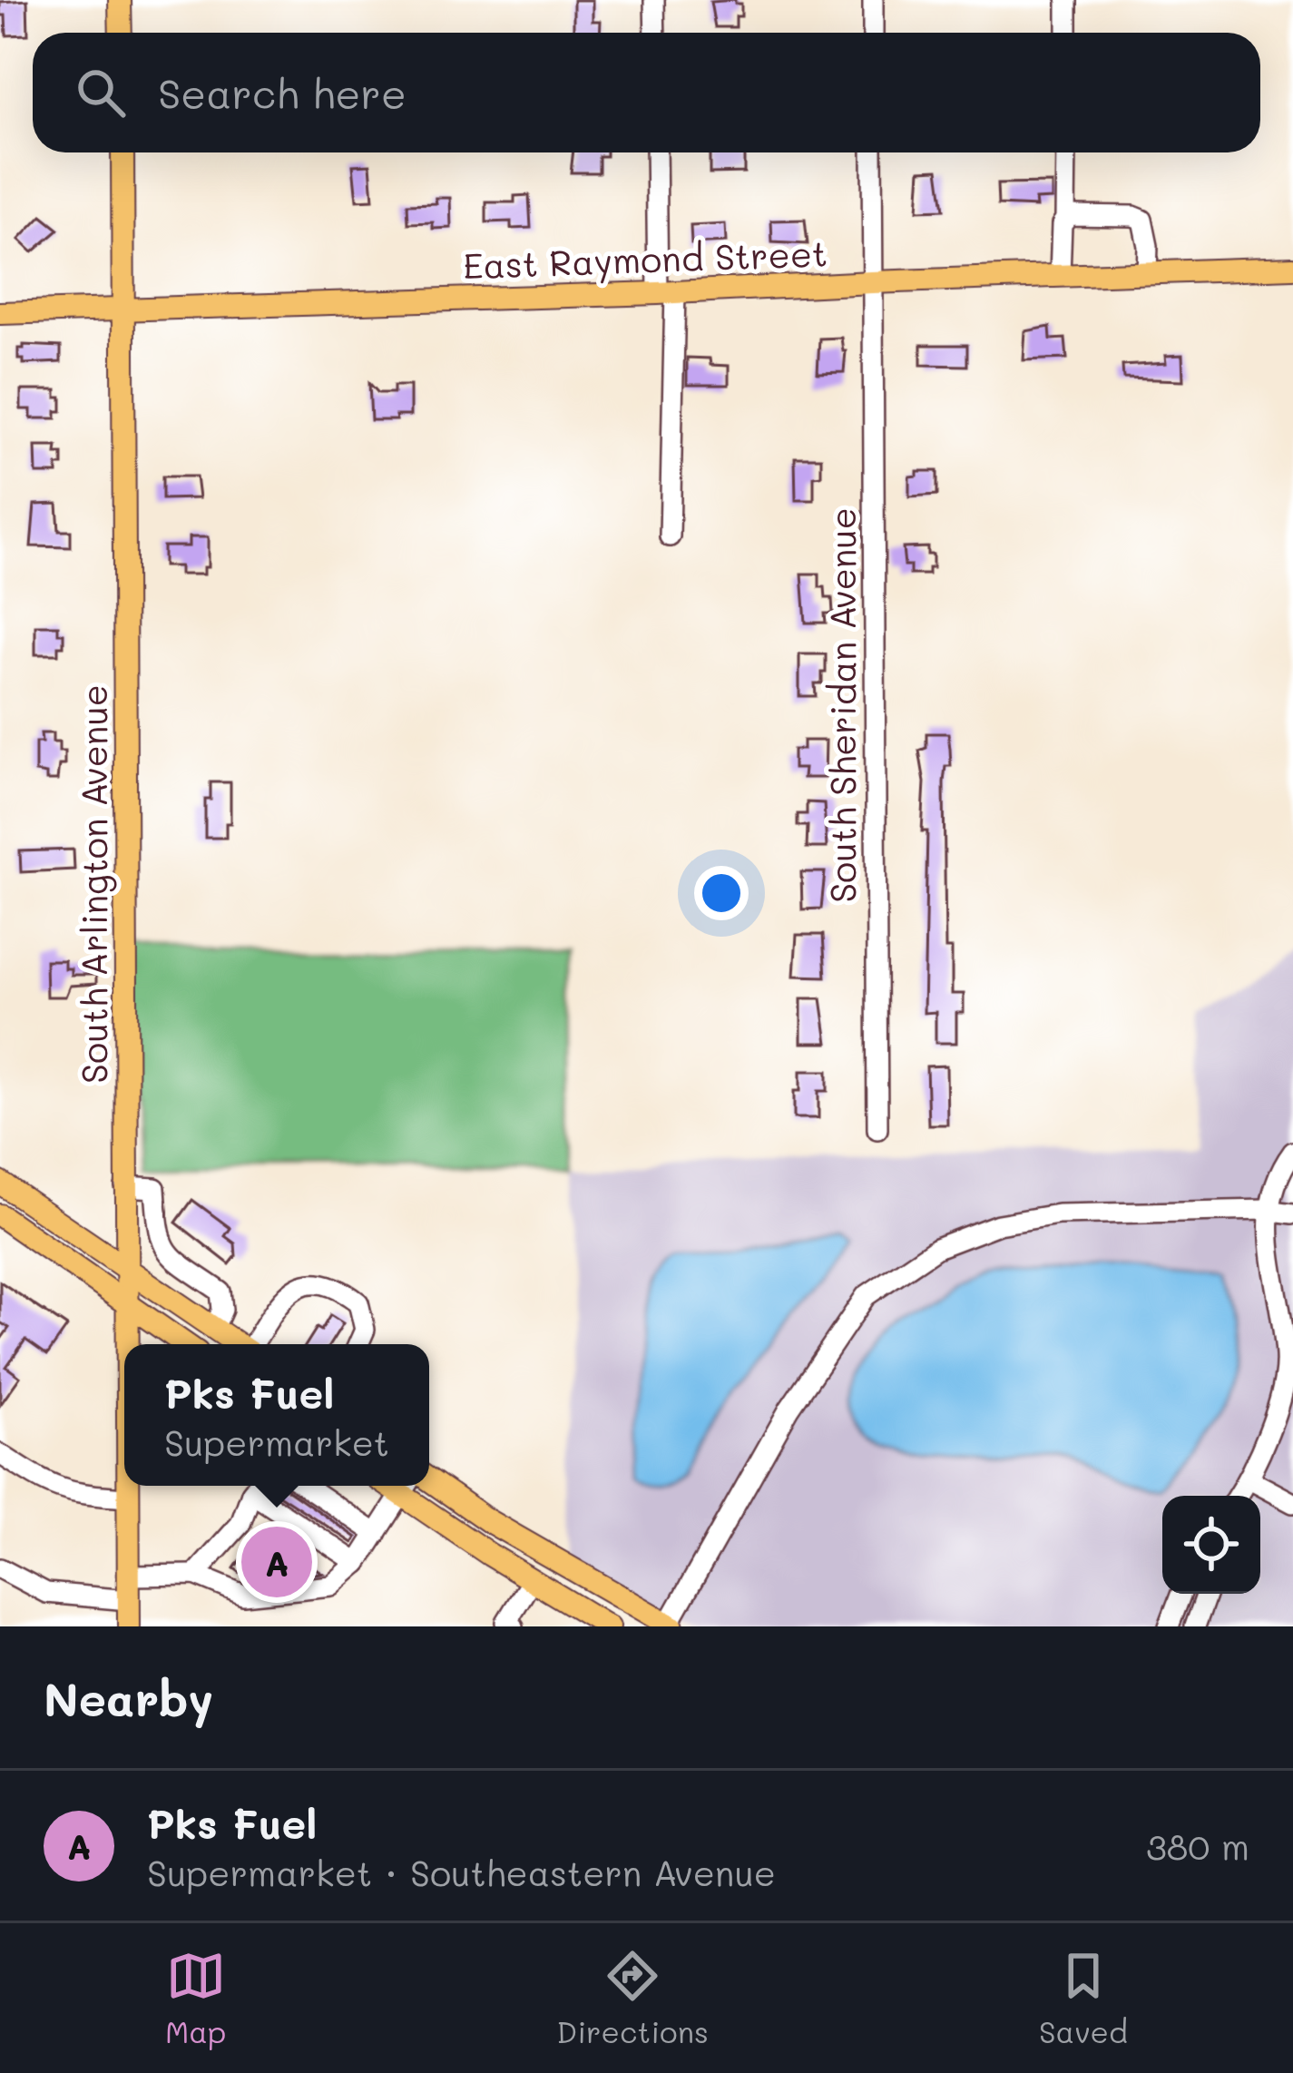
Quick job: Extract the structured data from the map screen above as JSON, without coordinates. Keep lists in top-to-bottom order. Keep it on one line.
{"streets":{"main road":["East Raymond Street","South Arlington Avenue"],"street":["South Sheridan Avenue"]},"crossings":[["East Raymond Street","South Sheridan Avenue"],["East Raymond Street","South Arlington Avenue"]],"page":{"search":"Search here","popup":["Pks Fuel","Supermarket"],"pins":"A","heading":"Nearby","list":[{"mark":"A","name":"Pks Fuel","note":"Supermarket · Southeastern Avenue","value":"380 m"}],"nav":["Map","Directions","Saved"]}}
